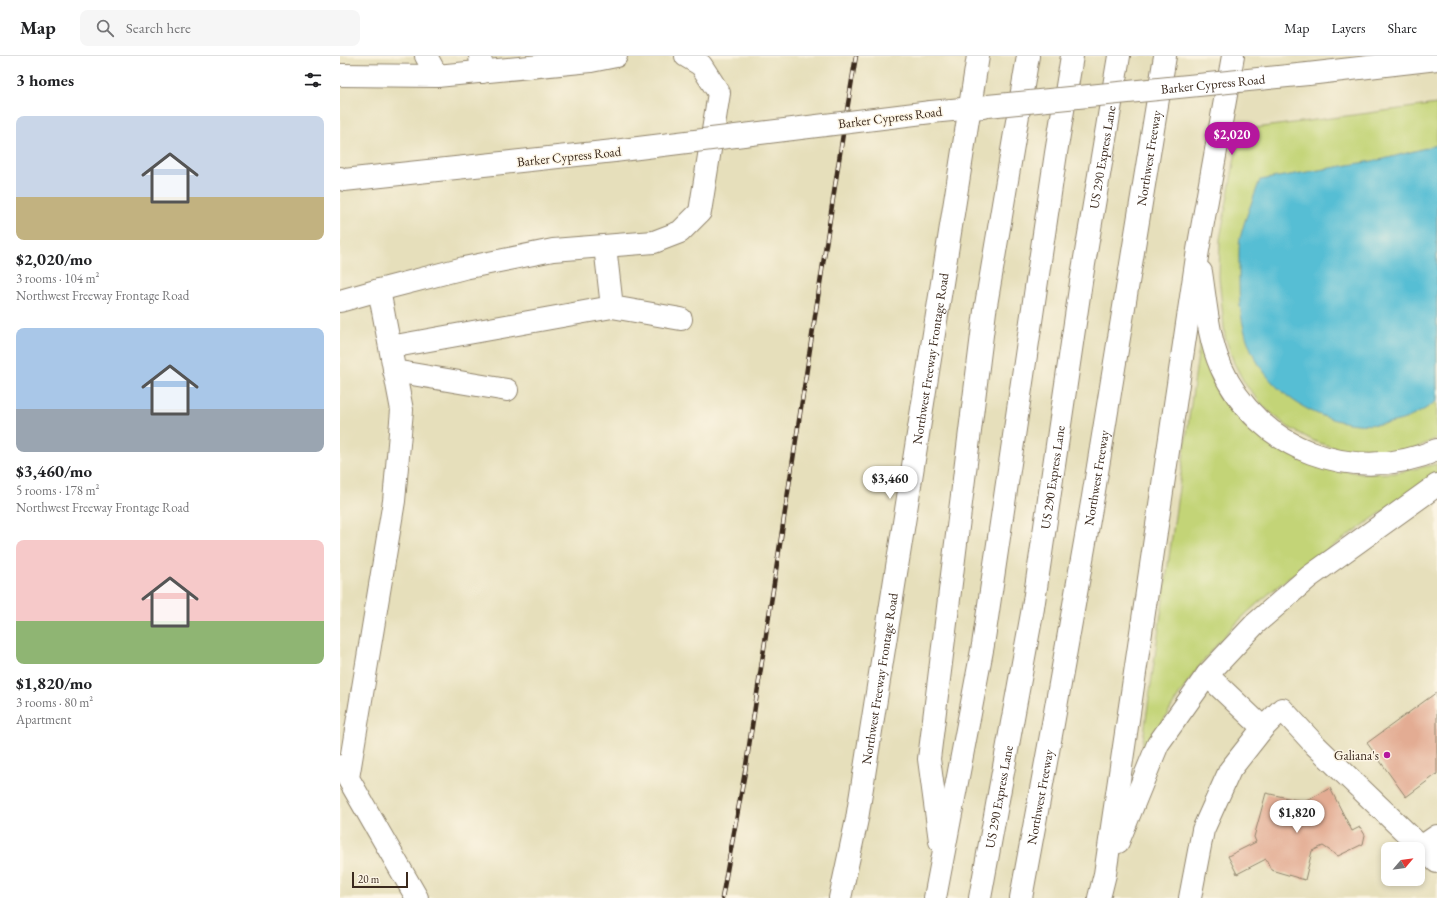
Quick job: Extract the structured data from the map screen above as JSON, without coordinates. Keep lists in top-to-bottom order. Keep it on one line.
{"streets":{"main road":["Barker Cypress Road","US 290 Express Lane","Northwest Freeway","Northwest Freeway Frontage Road"]},"crossings":[["Barker Cypress Road","Northwest Freeway Frontage Road"]],"places":["Galiana's"],"scale_bar":"20 m","north":"top right","page":{"header":"Map","search":"Search here","nav":["Map","Layers","Share"],"heading":"3 homes","list":[{"name":"$2,020/mo","note":"3 rooms · 104 m² · Northwest Freeway Frontage Road"},{"name":"$3,460/mo","note":"5 rooms · 178 m² · Northwest Freeway Frontage Road"},{"name":"$1,820/mo","note":"3 rooms · 80 m² · Apartment"}],"price":["$2,020","$3,460","$1,820"],"scale":"20 m"}}
